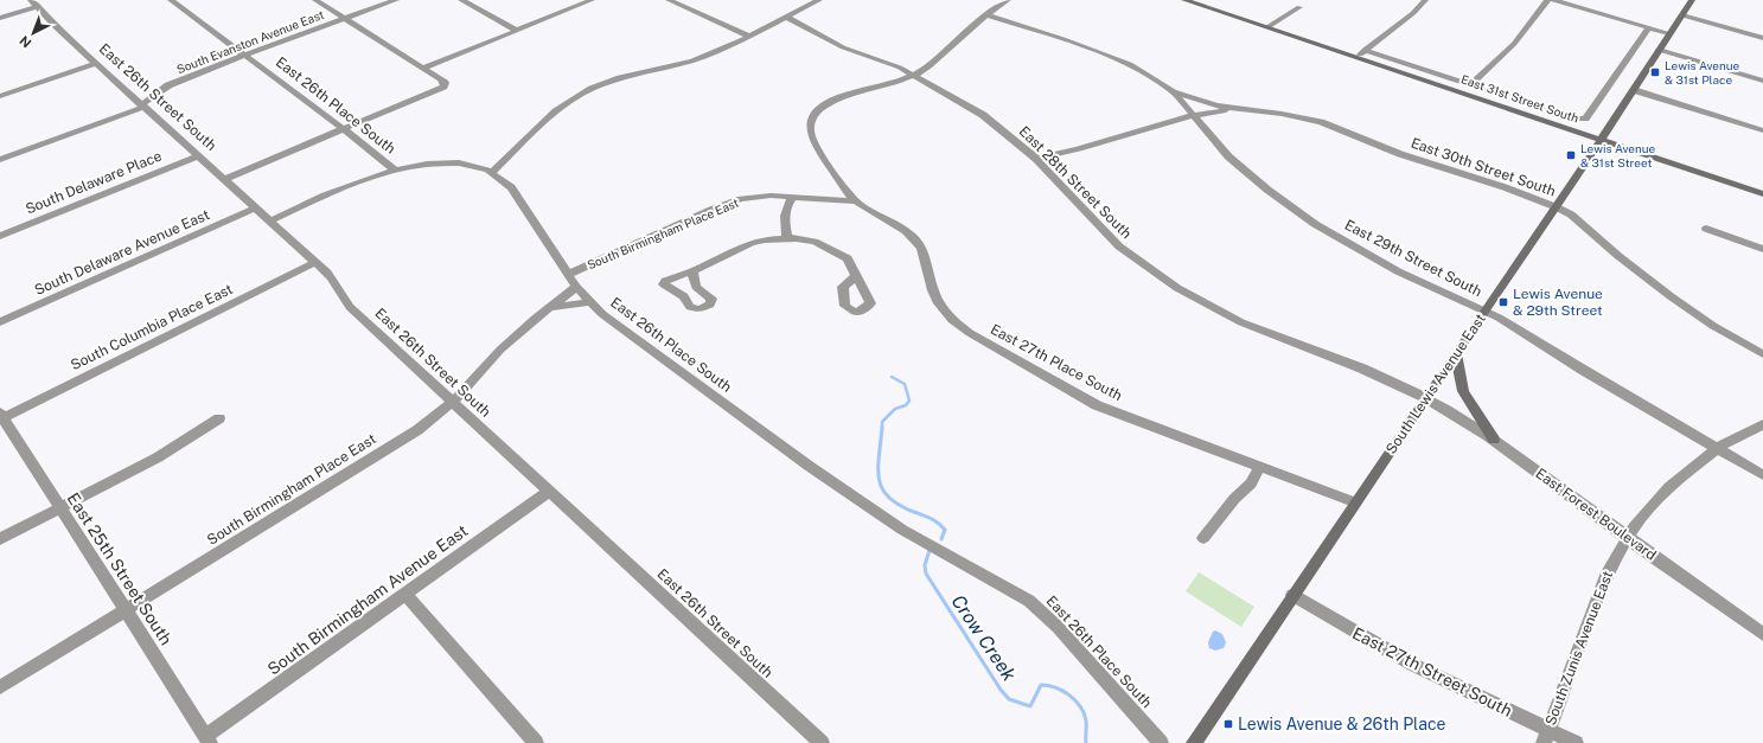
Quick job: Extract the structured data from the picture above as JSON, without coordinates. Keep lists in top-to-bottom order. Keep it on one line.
{"streets":{"main road":["East 31st Street South","South Lewis Avenue East"],"street":["South Evanston Avenue East","East 26th Street South","East 26th Place South","East 30th Street South","South Delaware Place","East 28th Street South","South Birmingham Place East","South Delaware Avenue East","East 29th Street South","South Columbia Place East","East 27th Place South","East Forest Boulevard","East 25th Street South","South Birmingham Avenue East","South Zunis Avenue East","East 27th Street South"]},"crossings":[["South Evanston Avenue East","East 26th Street South"],["South Evanston Avenue East","East 26th Place South"],["East 26th Street South","South Delaware Place"],["East 26th Street South","South Birmingham Place East"],["East 26th Street South","South Delaware Avenue East"],["East 26th Street South","South Columbia Place East"],["East 26th Street South","South Birmingham Avenue East"],["East 31st Street South","South Lewis Avenue East"],["East 26th Place South","South Birmingham Place East"],["East 30th Street South","East 29th Street South"],["East 30th Street South","South Lewis Avenue East"],["East 28th Street South","South Lewis Avenue East"],["East 28th Street South","East Forest Boulevard"],["South Birmingham Place East","East 27th Place South"],["South Birmingham Place East","East 25th Street South"],["East 29th Street South","South Lewis Avenue East"],["East 29th Street South","South Zunis Avenue East"],["South Columbia Place East","East 25th Street South"],["East 27th Place South","South Lewis Avenue East"],["South Lewis Avenue East","East Forest Boulevard"],["South Lewis Avenue East","East 27th Street South"],["East Forest Boulevard","South Zunis Avenue East"],["East 25th Street South","South Birmingham Avenue East"],["South Zunis Avenue East","East 27th Street South"]],"water":["Crow Creek"],"places":{"transit":["Lewis Avenue & 31st Place","Lewis Avenue & 31st Street","Lewis Avenue & 29th Street","Lewis Avenue & 26th Place"]},"north":"bottom left"}
